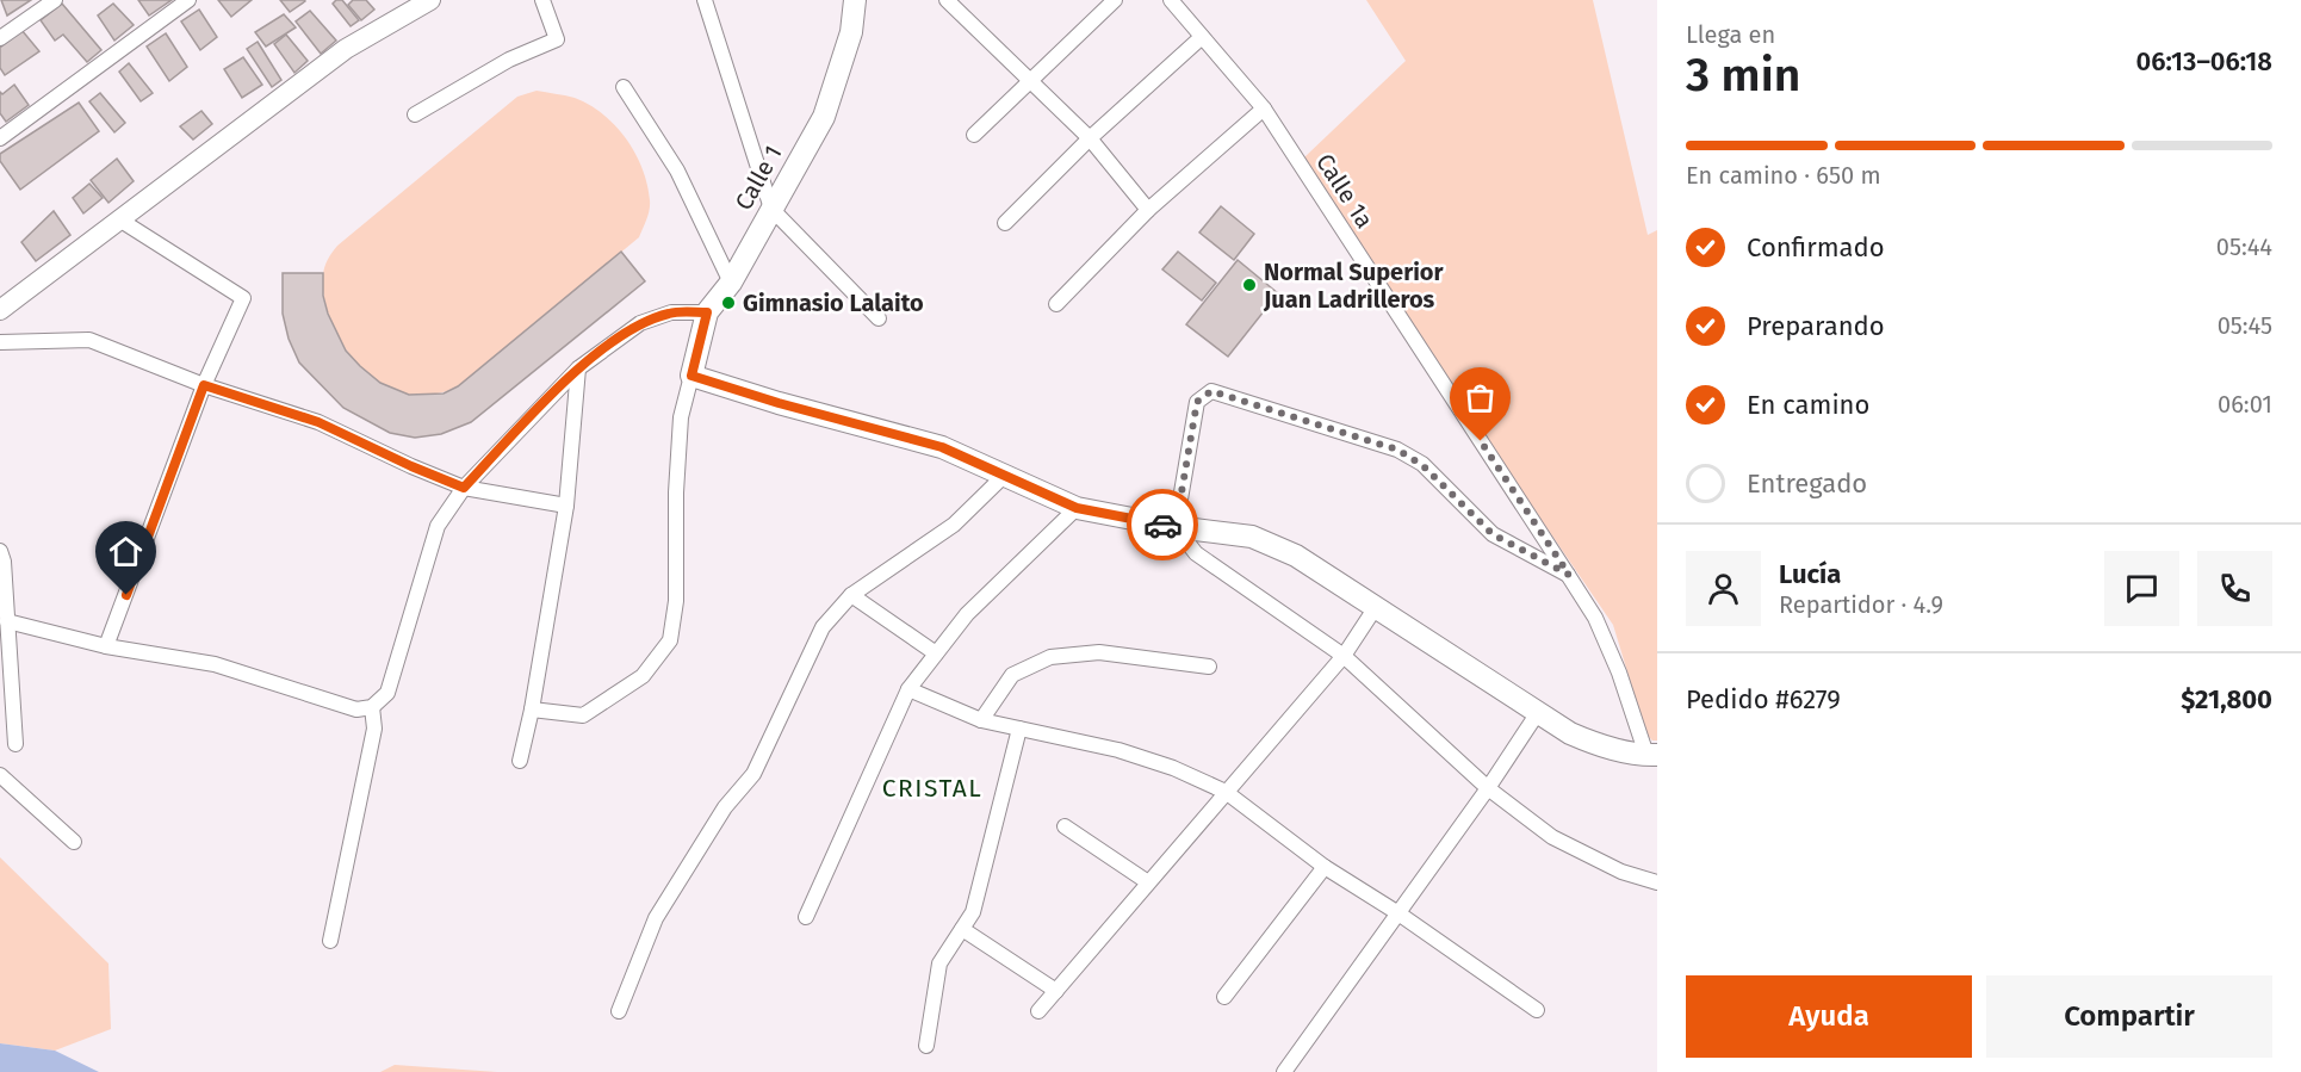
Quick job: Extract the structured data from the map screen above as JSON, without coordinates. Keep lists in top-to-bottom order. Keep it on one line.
{"streets":{"main road":["Calle 1"],"street":["Calle 1a"]},"districts":["CRISTAL"],"places":["Normal Superior Juan Ladrilleros","Gimnasio Lalaito"],"page":{"heading":["3 min","Llega en","06:13–06:18"],"panel":["Lucía","Repartidor · 4.9","Pedido #6279","$21,800"],"bar":"En camino · 650 m","list":[["Confirmado","05:44"],["Preparando","05:45"],["En camino","06:01"],"Entregado"],"buttons":["Ayuda","Compartir"]}}
